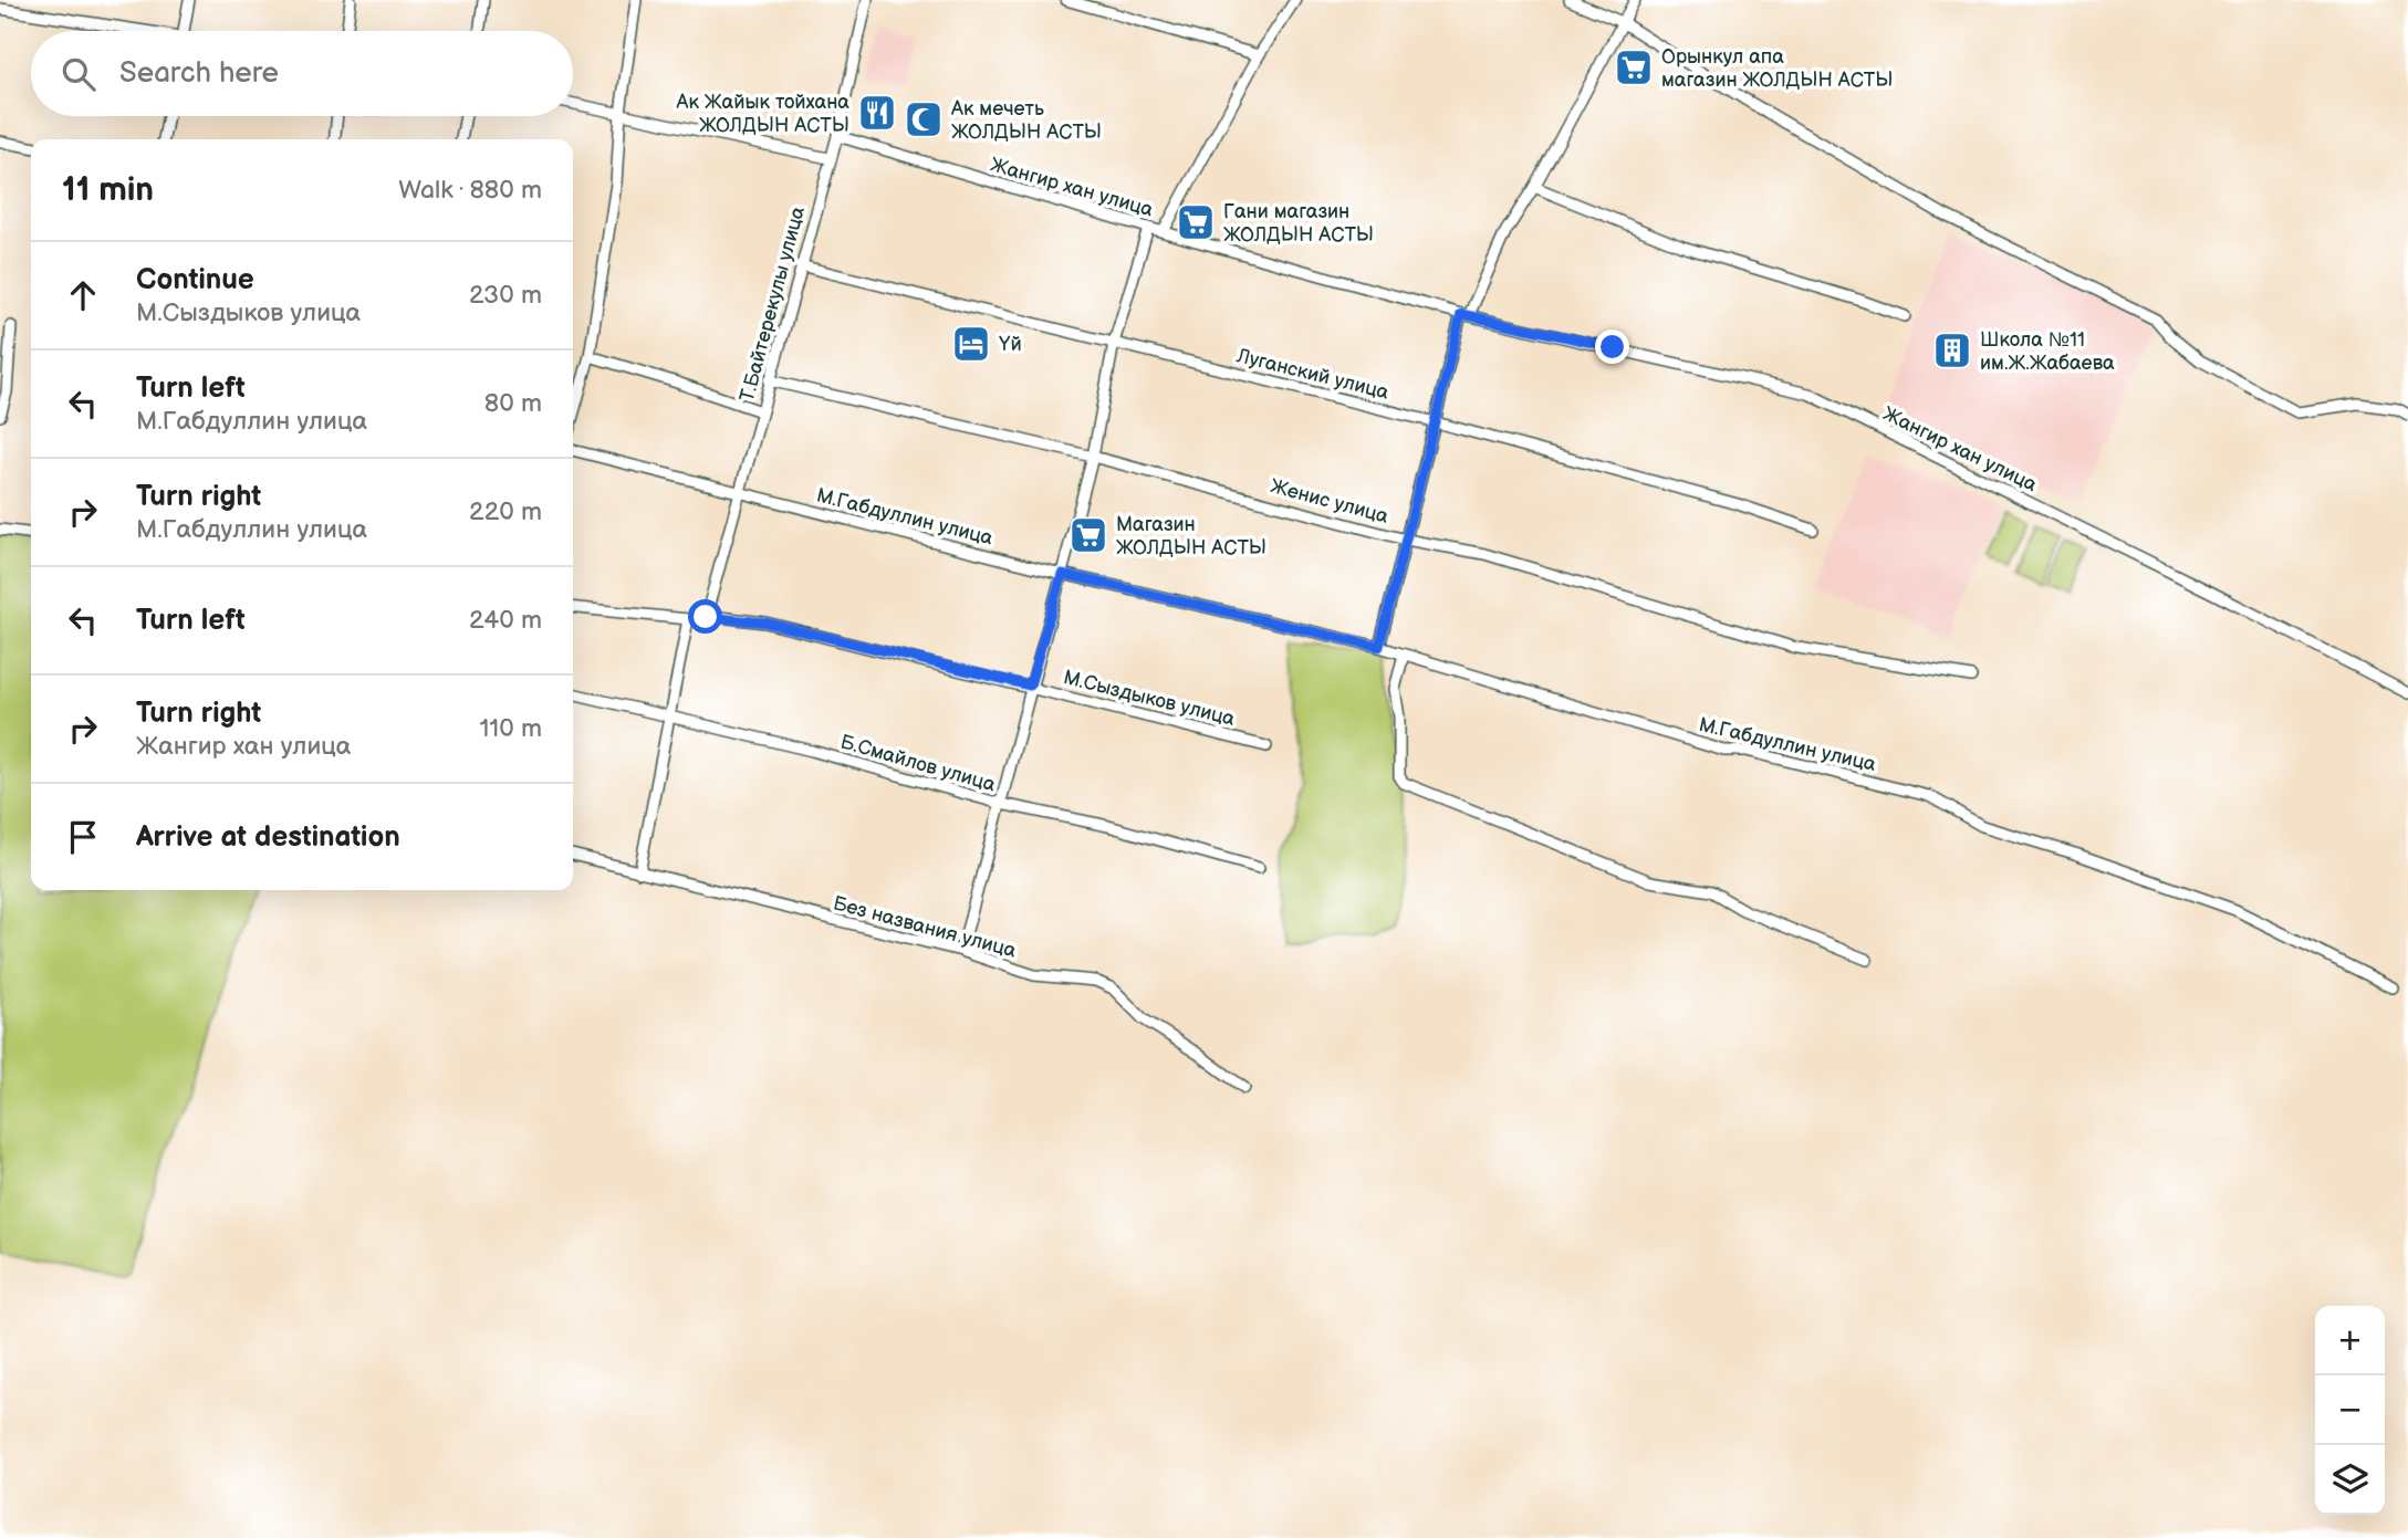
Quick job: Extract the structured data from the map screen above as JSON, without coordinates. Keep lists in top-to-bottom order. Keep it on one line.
{"streets":{"street":["Жангир хан улица","Т.Байтерекулы улица","Луганский улица","Женис улица","М.Габдуллин улица","М.Сыздыков улица","Б.Смайлов улица","Без названия улица"]},"crossings":[["Жангир хан улица","Т.Байтерекулы улица"],["Т.Байтерекулы улица","Луганский улица"],["Т.Байтерекулы улица","Женис улица"],["Т.Байтерекулы улица","М.Габдуллин улица"],["Т.Байтерекулы улица","М.Сыздыков улица"]],"places":{"supermarket":["Орынкул апа магазин ЖОЛДЫН АСТЫ","Гани магазин ЖОЛДЫН АСТЫ","Магазин ЖОЛДЫН АСТЫ"],"restaurant":["Ак Жайык тойхана ЖОЛДЫН АСТЫ"],"mosque":["Ак мечеть ЖОЛДЫН АСТЫ"],"hotel":["Үй"],"building":["Школа №11 им.Ж.Жабаева"]},"page":{"search":"Search here","heading":["11 min","Walk · 880 m"],"list":[["Continue","М.Сыздыков улица","230 m"],["Turn left","М.Габдуллин улица","80 m"],["Turn right","М.Габдуллин улица","220 m"],["Turn left","240 m"],["Turn right","Жангир хан улица","110 m"],"Arrive at destination"],"map_buttons":["+","−"]}}
